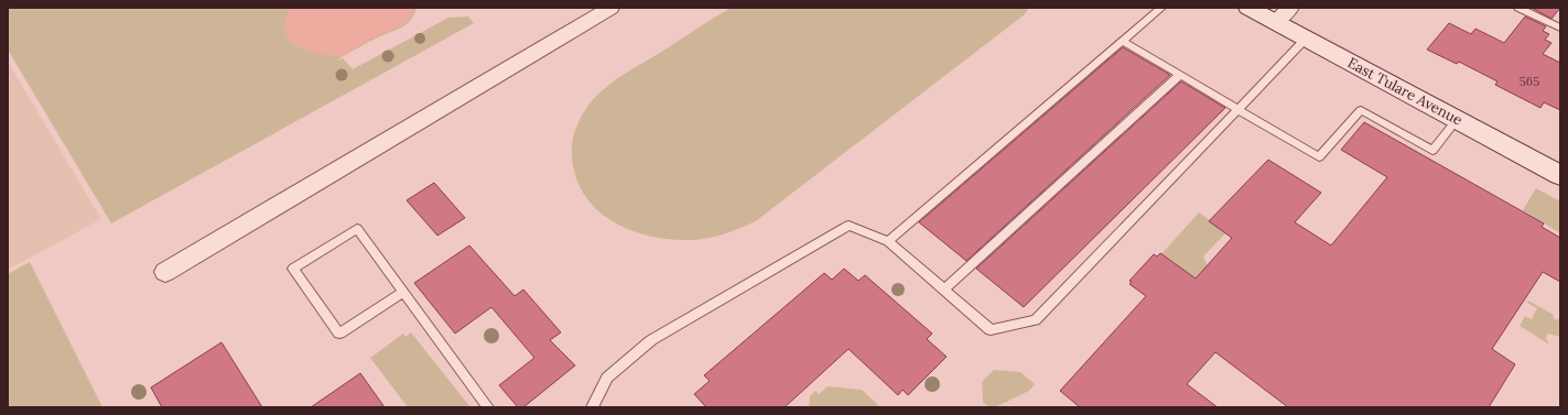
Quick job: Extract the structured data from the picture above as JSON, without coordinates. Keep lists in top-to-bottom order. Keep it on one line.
{"streets":{"street":["East Tulare Avenue"]},"house_numbers":["565"]}
